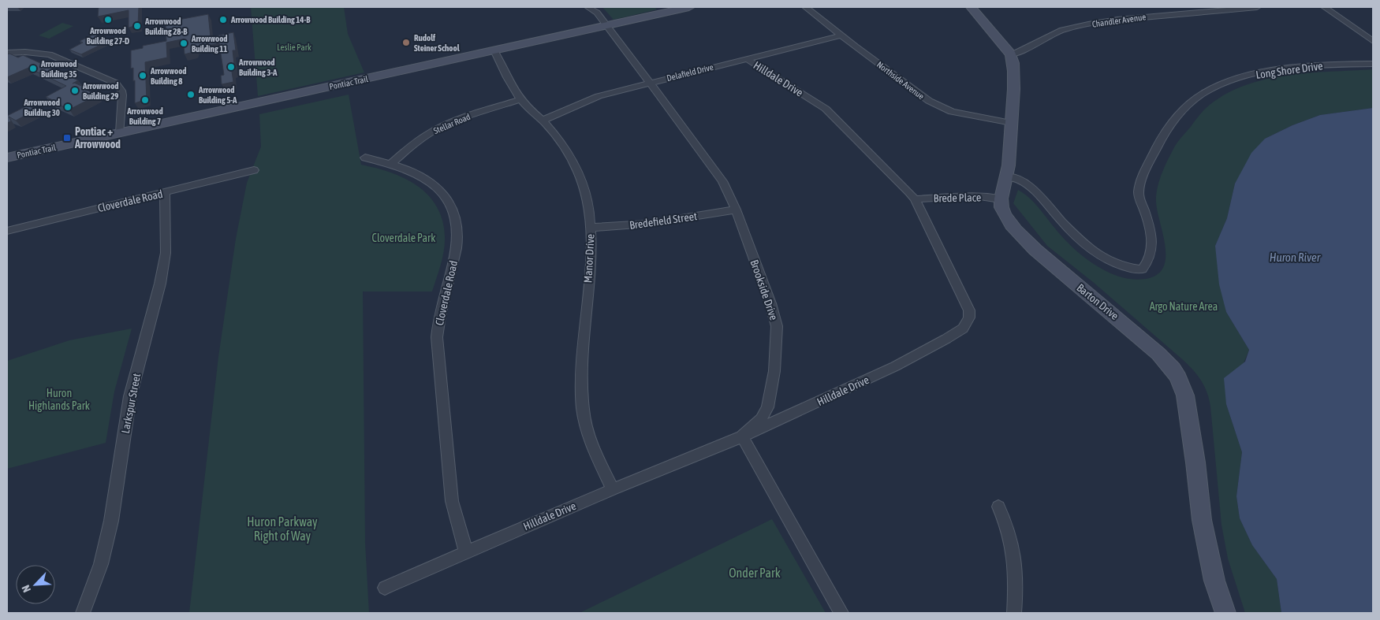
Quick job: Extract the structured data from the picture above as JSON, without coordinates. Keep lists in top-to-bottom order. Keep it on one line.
{"streets":{"main road":["Pontiac Trail","Barton Drive"],"street":["Chandler Avenue","Long Shore Drive","Delafield Drive","Hilldale Drive","Northside Avenue","Stellar Road","Brede Place","Cloverdale Road","Bredefield Street","Manor Drive","Brookside Drive","Larkspur Street"]},"crossings":[["Delafield Drive","Hilldale Drive"],["Delafield Drive","Northside Avenue"],["Delafield Drive","Manor Drive"],["Delafield Drive","Brookside Drive"],["Hilldale Drive","Brede Place"],["Hilldale Drive","Cloverdale Road"],["Hilldale Drive","Manor Drive"],["Hilldale Drive","Brookside Drive"],["Pontiac Trail","Manor Drive"],["Pontiac Trail","Brookside Drive"],["Stellar Road","Cloverdale Road"],["Stellar Road","Manor Drive"],["Brede Place","Barton Drive"],["Cloverdale Road","Larkspur Street"],["Bredefield Street","Manor Drive"],["Bredefield Street","Brookside Drive"]],"water":["Huron River"],"parks":["Leslie Park","Cloverdale Park","Argo Nature Area","Huron Highlands Park","Huron Parkway Right of Way","Onder Park"],"places":{"other":["Arrowwood Building 27-D","Arrowwood Building 14-B","Arrowwood Building 28-B","Rudolf Steiner School","Arrowwood Building 11","Arrowwood Building 3-A","Arrowwood Building 35","Arrowwood Building 8","Arrowwood Building 29","Arrowwood Building 5-A","Arrowwood Building 7","Arrowwood Building 30"],"transit":["Pontiac + Arrowwood"]},"north":"bottom left"}
